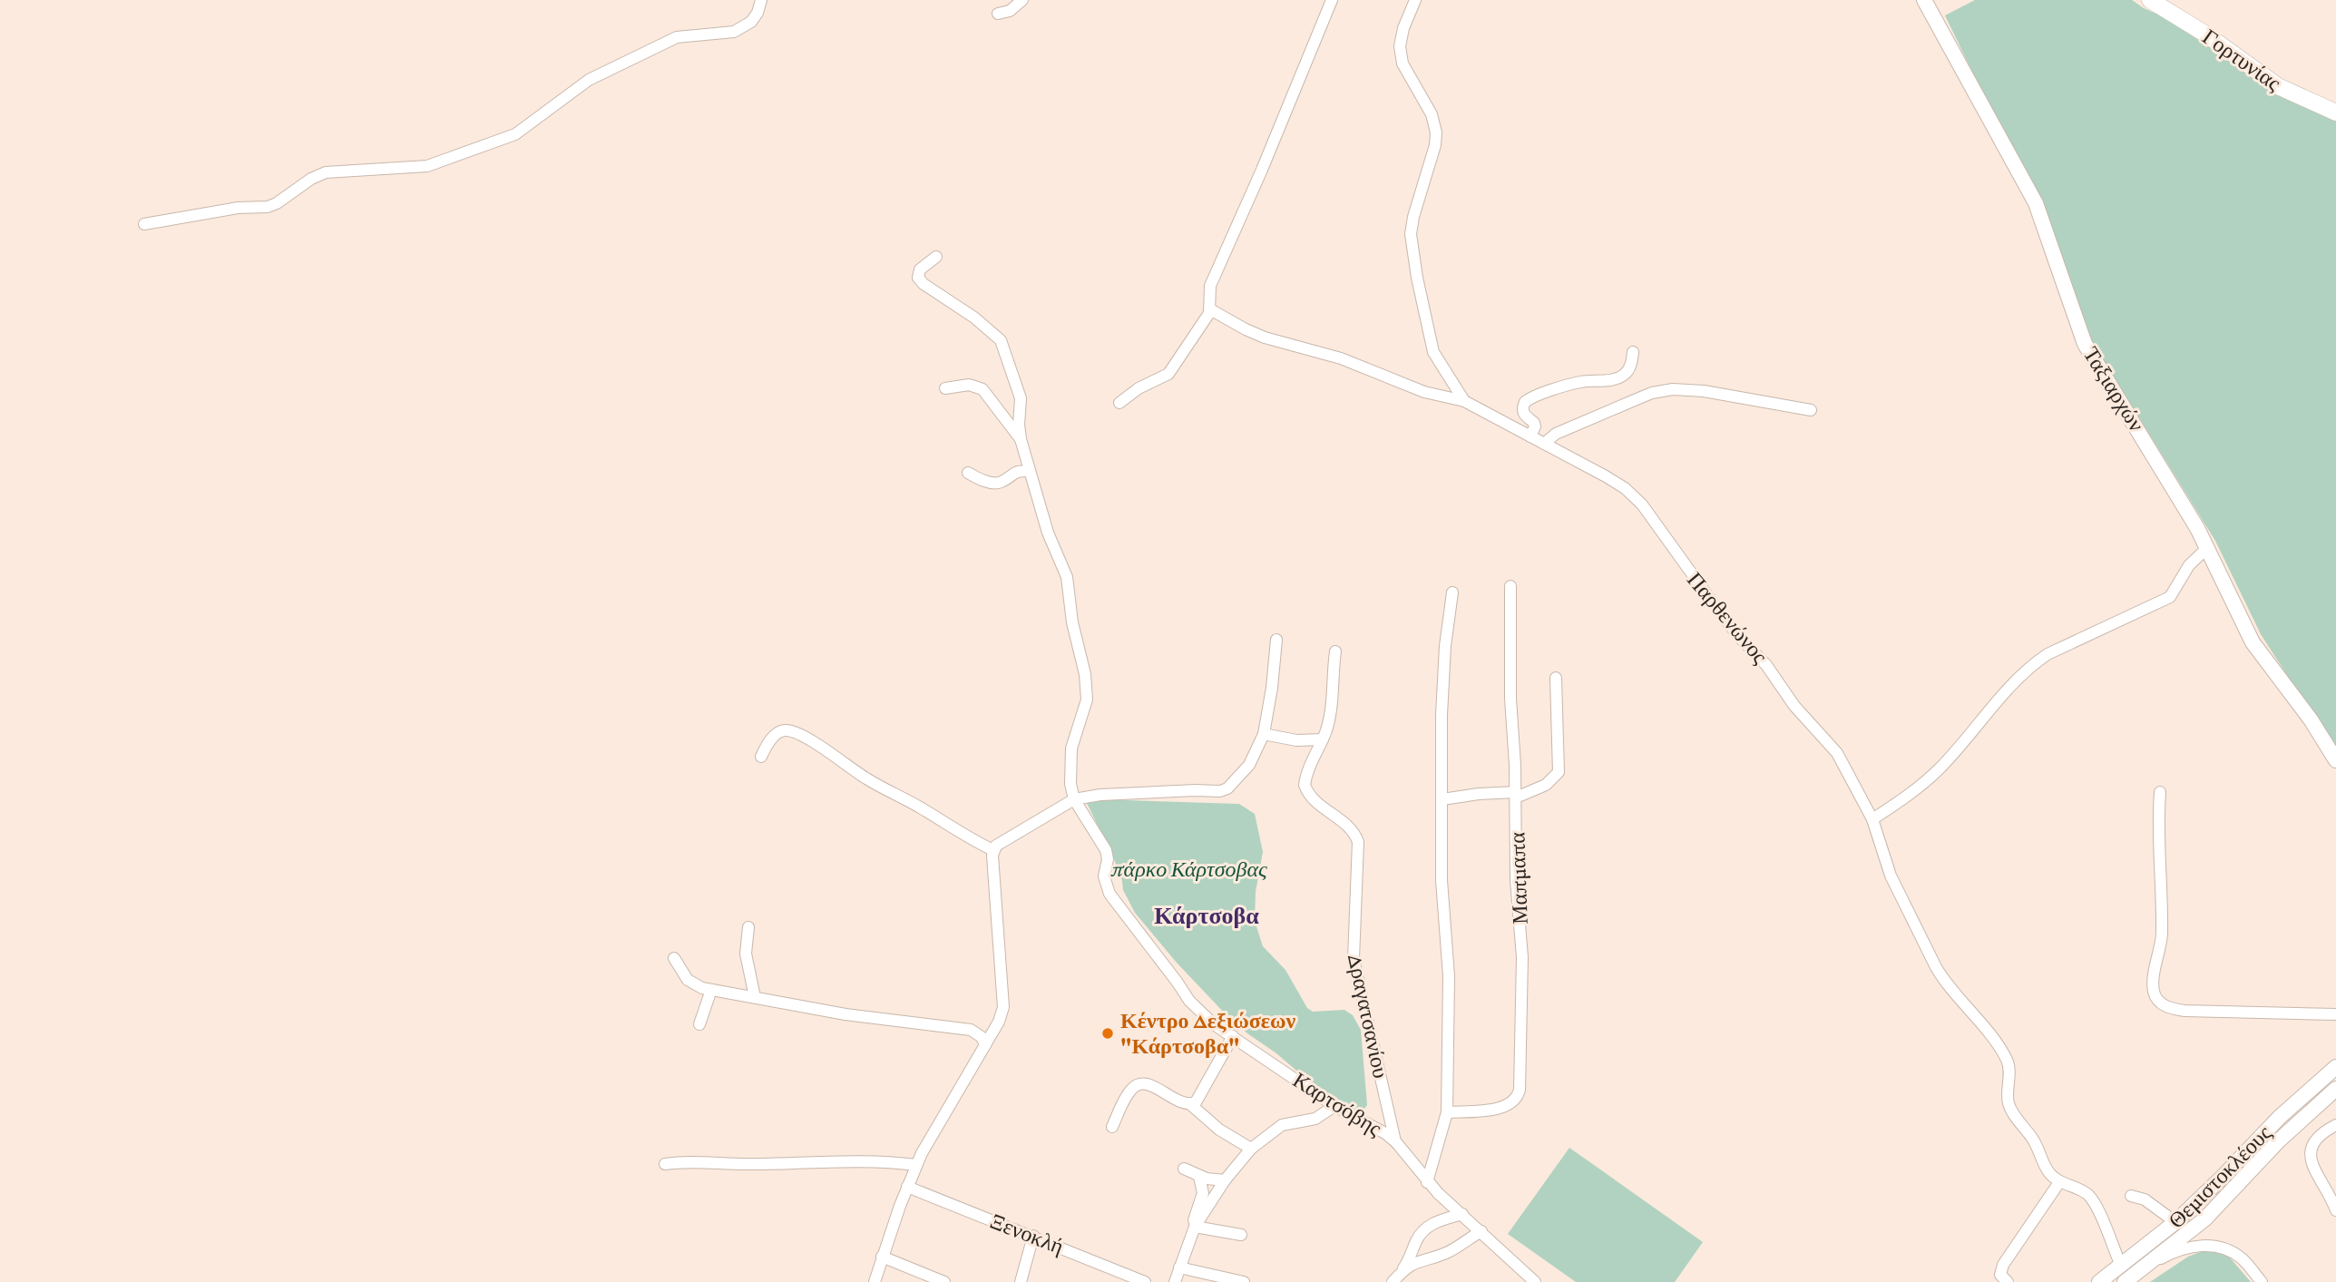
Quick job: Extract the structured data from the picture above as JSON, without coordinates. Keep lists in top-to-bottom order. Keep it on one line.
{"streets":{"main road":["Γορτυνίας"],"street":["Ταξιαρχών","Παρθενώνος","Μαπμαπα","Δραγατσανίου","Καρτσόβης","Θεμιστοκλέους","Ξενοκλή"]},"crossings":[["Παρθενώνος","Θεμιστοκλέους"],["Δραγατσανίου","Καρτσόβης"]],"districts":["Κάρτσοβα"],"parks":["πάρκο Κάρτσοβας"],"places":["Κέντρο Δεξιώσεων \"Κάρτσοβα\""]}
